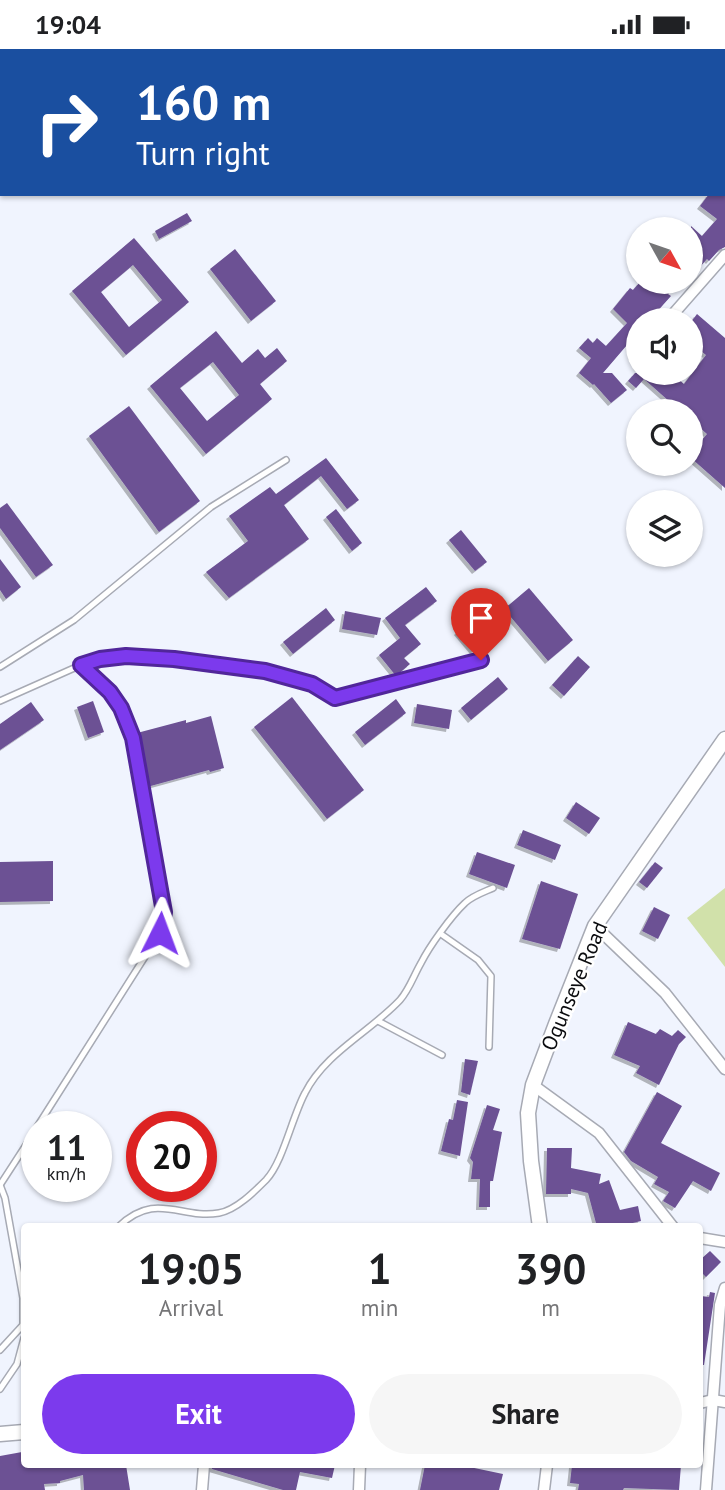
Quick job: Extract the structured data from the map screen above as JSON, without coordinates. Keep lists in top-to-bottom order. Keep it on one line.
{"streets":{"street":["Ogunseye Road"]},"north":"bottom right","page":{"status":"19:04","turn":["160 m","Turn right"],"speed":"11 km/h","limit":"20","eta":["19:05","Arrival","1","min","390","m"],"buttons":["Exit","Share"]}}
